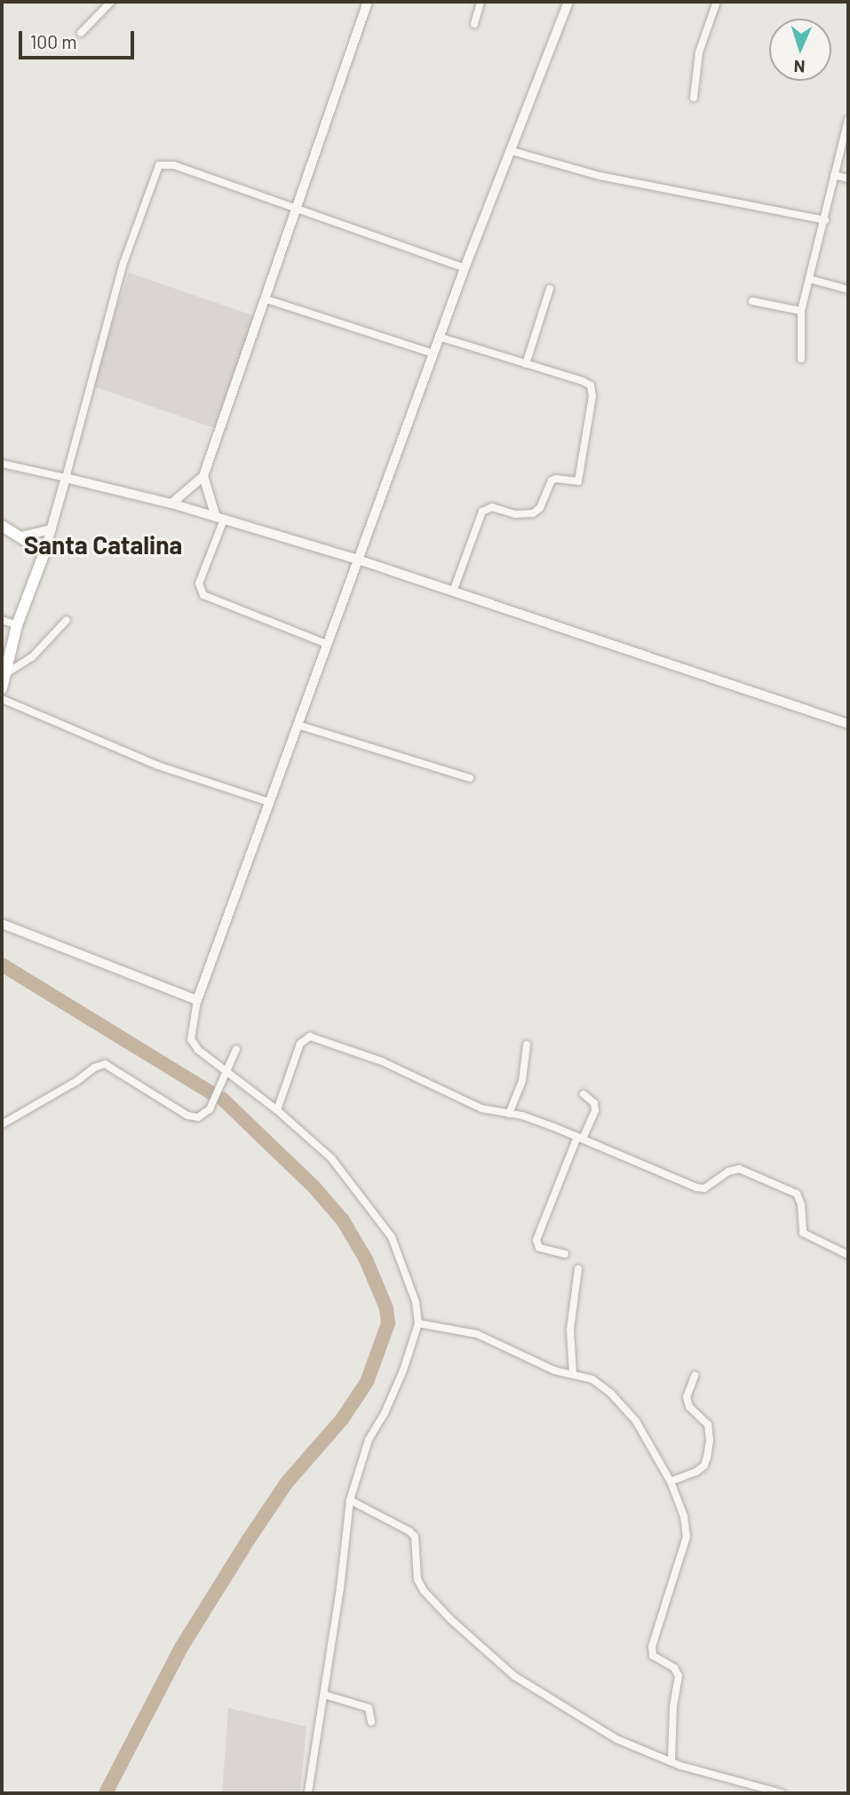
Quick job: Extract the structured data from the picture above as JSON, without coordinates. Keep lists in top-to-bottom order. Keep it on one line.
{"districts":["Santa Catalina"],"scale_bar":"100 m","north":"bottom"}
